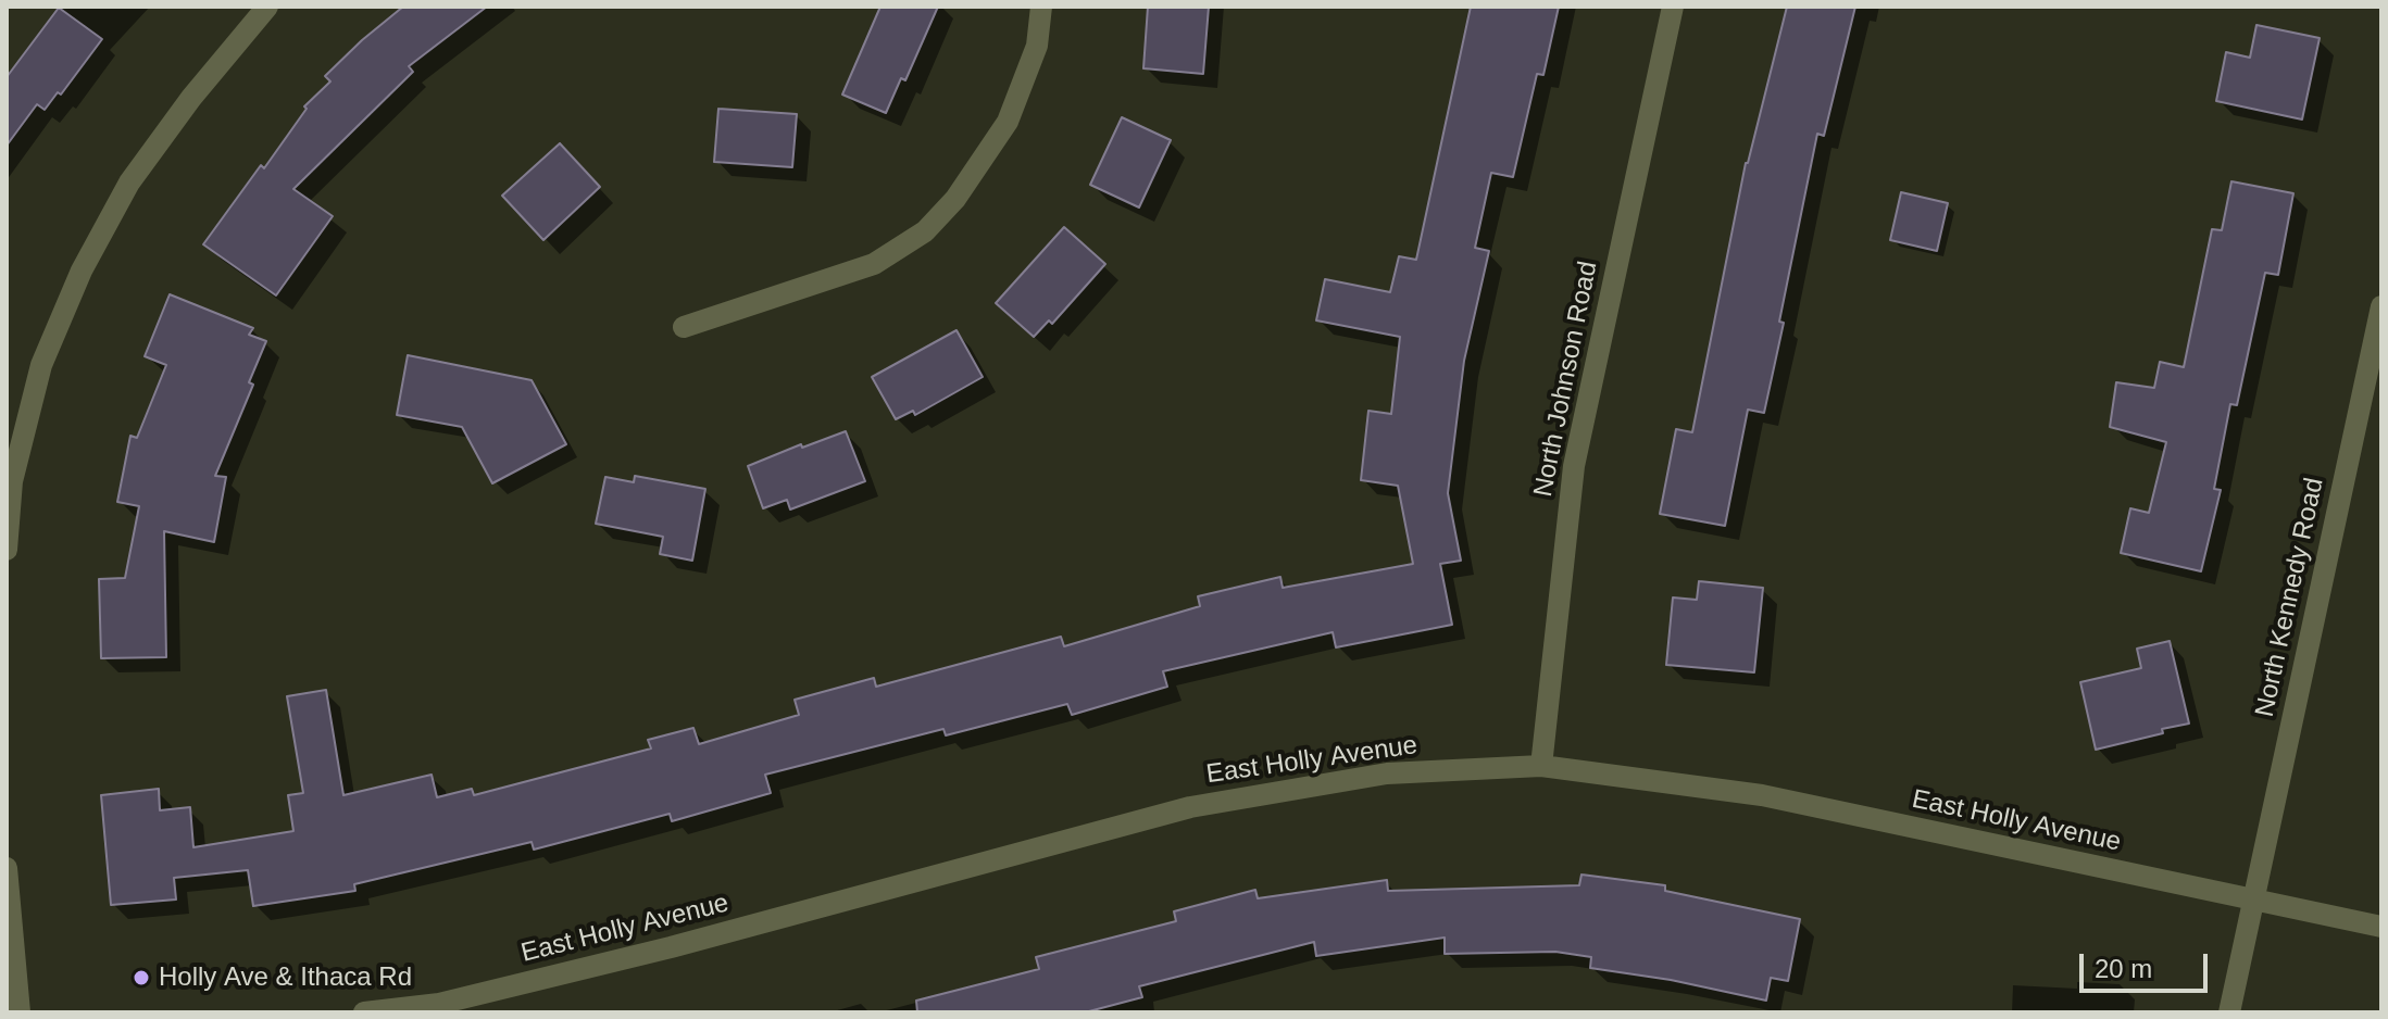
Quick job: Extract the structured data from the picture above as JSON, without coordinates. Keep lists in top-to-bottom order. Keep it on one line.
{"streets":{"street":["North Johnson Road","North Kennedy Road","East Holly Avenue"]},"crossings":[["North Johnson Road","East Holly Avenue"],["North Kennedy Road","East Holly Avenue"]],"places":["Holly Ave & Ithaca Rd"],"scale_bar":"20 m"}
